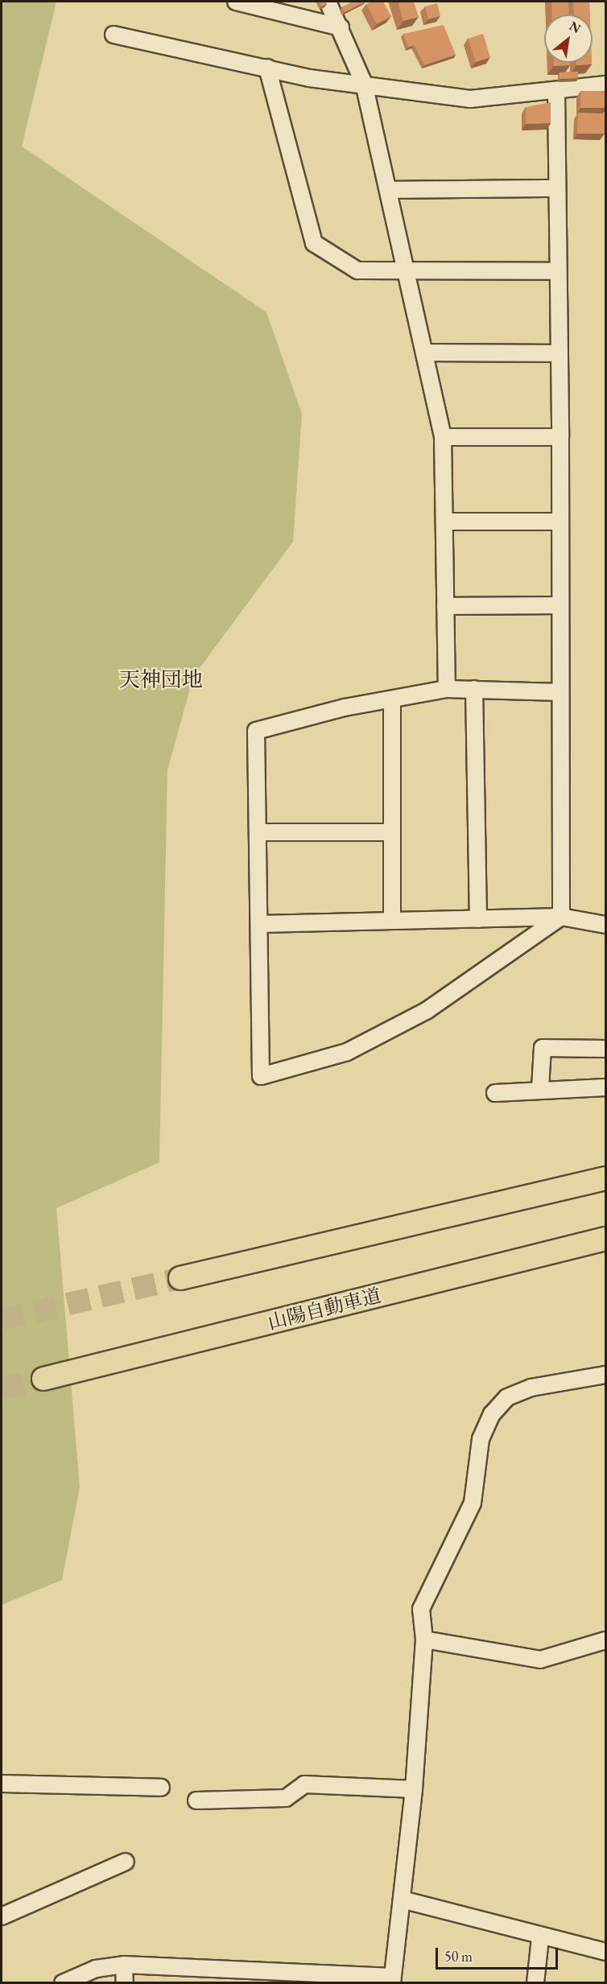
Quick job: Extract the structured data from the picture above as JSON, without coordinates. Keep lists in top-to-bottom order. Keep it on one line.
{"streets":{"highway":["山陽自動車道"]},"districts":["天神団地"],"scale_bar":"50 m","north":"top right"}
